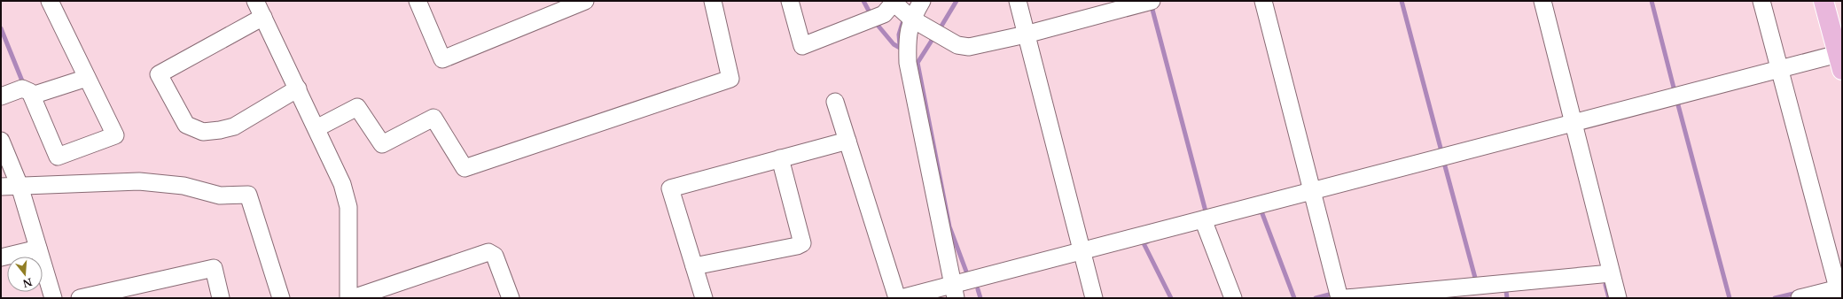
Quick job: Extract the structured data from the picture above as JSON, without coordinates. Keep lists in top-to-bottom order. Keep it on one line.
{"north":"bottom"}
